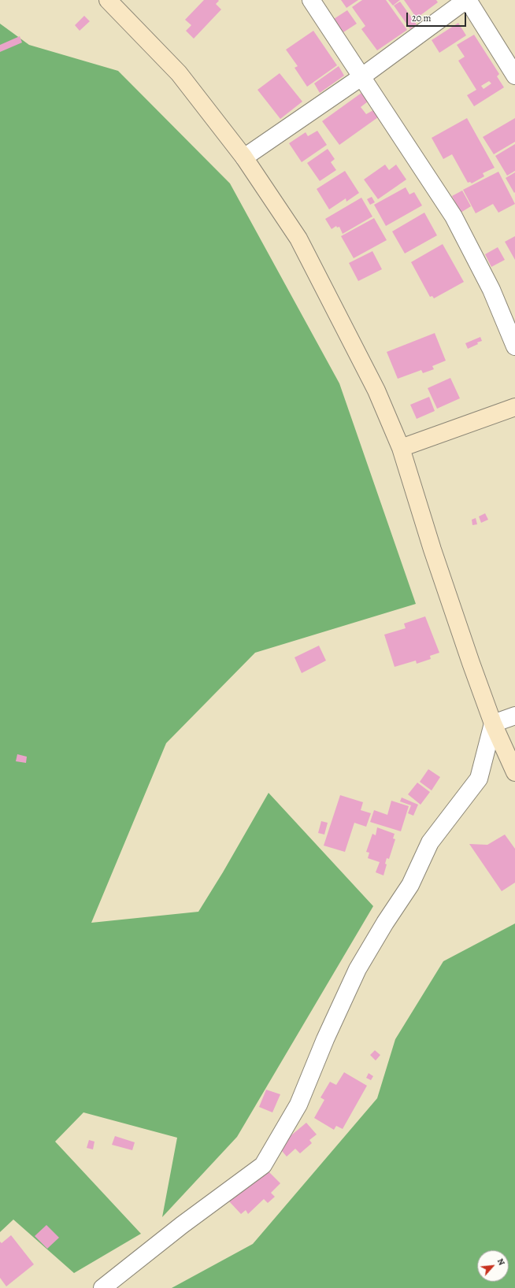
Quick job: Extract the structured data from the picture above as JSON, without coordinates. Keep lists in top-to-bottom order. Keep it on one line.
{"scale_bar":"20 m","north":"top right"}
